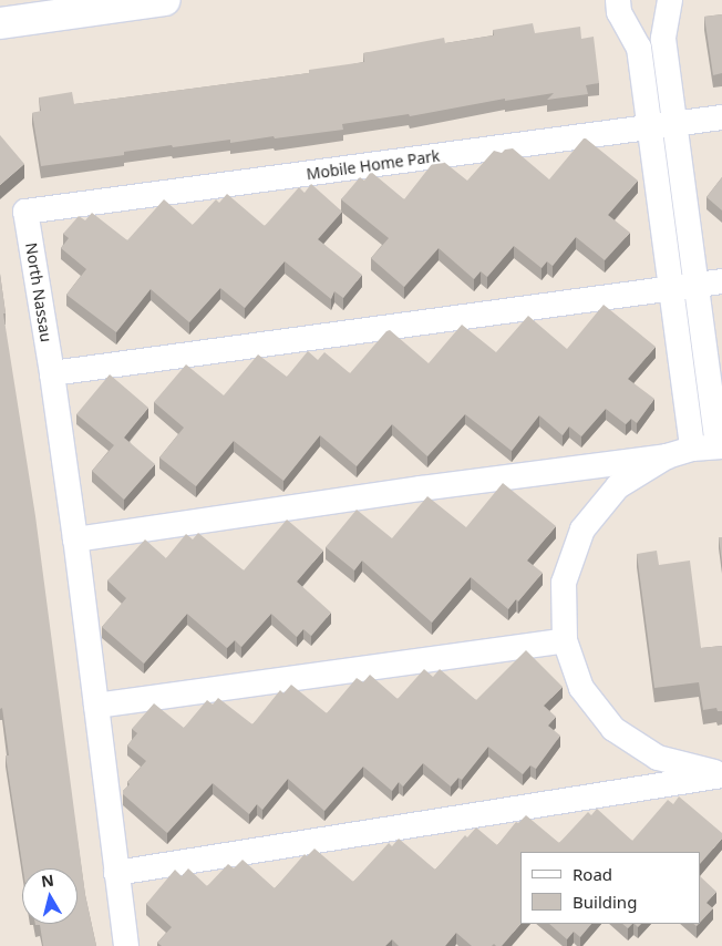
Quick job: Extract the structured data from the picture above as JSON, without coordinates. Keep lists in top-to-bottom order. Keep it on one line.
{"streets":{"street":["Mobile Home Park","North Nassau"]},"crossings":[["Mobile Home Park","North Nassau"]],"legend":["Road","Building"],"north":"top"}
